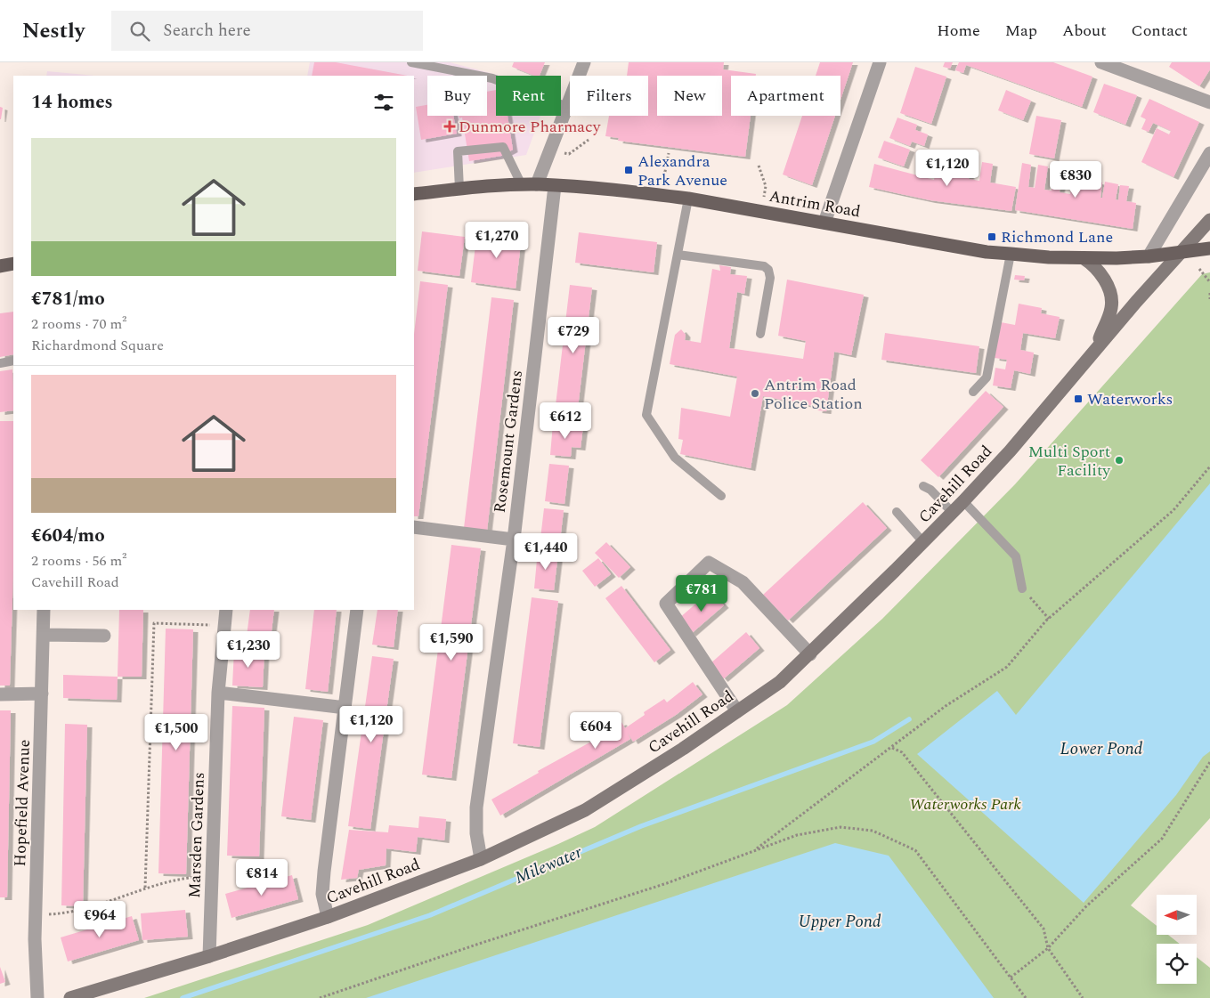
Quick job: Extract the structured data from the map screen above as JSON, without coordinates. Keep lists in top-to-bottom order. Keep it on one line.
{"streets":{"main road":["Antrim Road","Cavehill Road"],"street":["Rosemount Gardens","Hopefield Avenue","Marsden Gardens"]},"crossings":[["Antrim Road","Rosemount Gardens"],["Antrim Road","Cavehill Road"],["Rosemount Gardens","Cavehill Road"],["Cavehill Road","Marsden Gardens"]],"water":["Lower Pond","Milewater","Upper Pond"],"parks":["Waterworks Park"],"places":{"health":["Dunmore Pharmacy"],"transit":["Alexandra Park Avenue","Richmond Lane","Waterworks"],"other":["Antrim Road Police Station","Multi Sport Facility"]},"north":"left","page":{"header":"Nestly","search":"Search here","nav":["Home","Map","About","Contact"],"chip":["Buy","Rent","Filters","New","Apartment"],"heading":"14 homes","list":[{"name":"€781/mo","note":"2 rooms · 70 m² · Richardmond Square"},{"name":"€604/mo","note":"2 rooms · 56 m² · Cavehill Road"}],"price":["€1,120","€830","€1,270","€729","€612","€1,440","€781","€1,590","€1,230","€1,120","€604","€1,500","€814","€964"]}}
